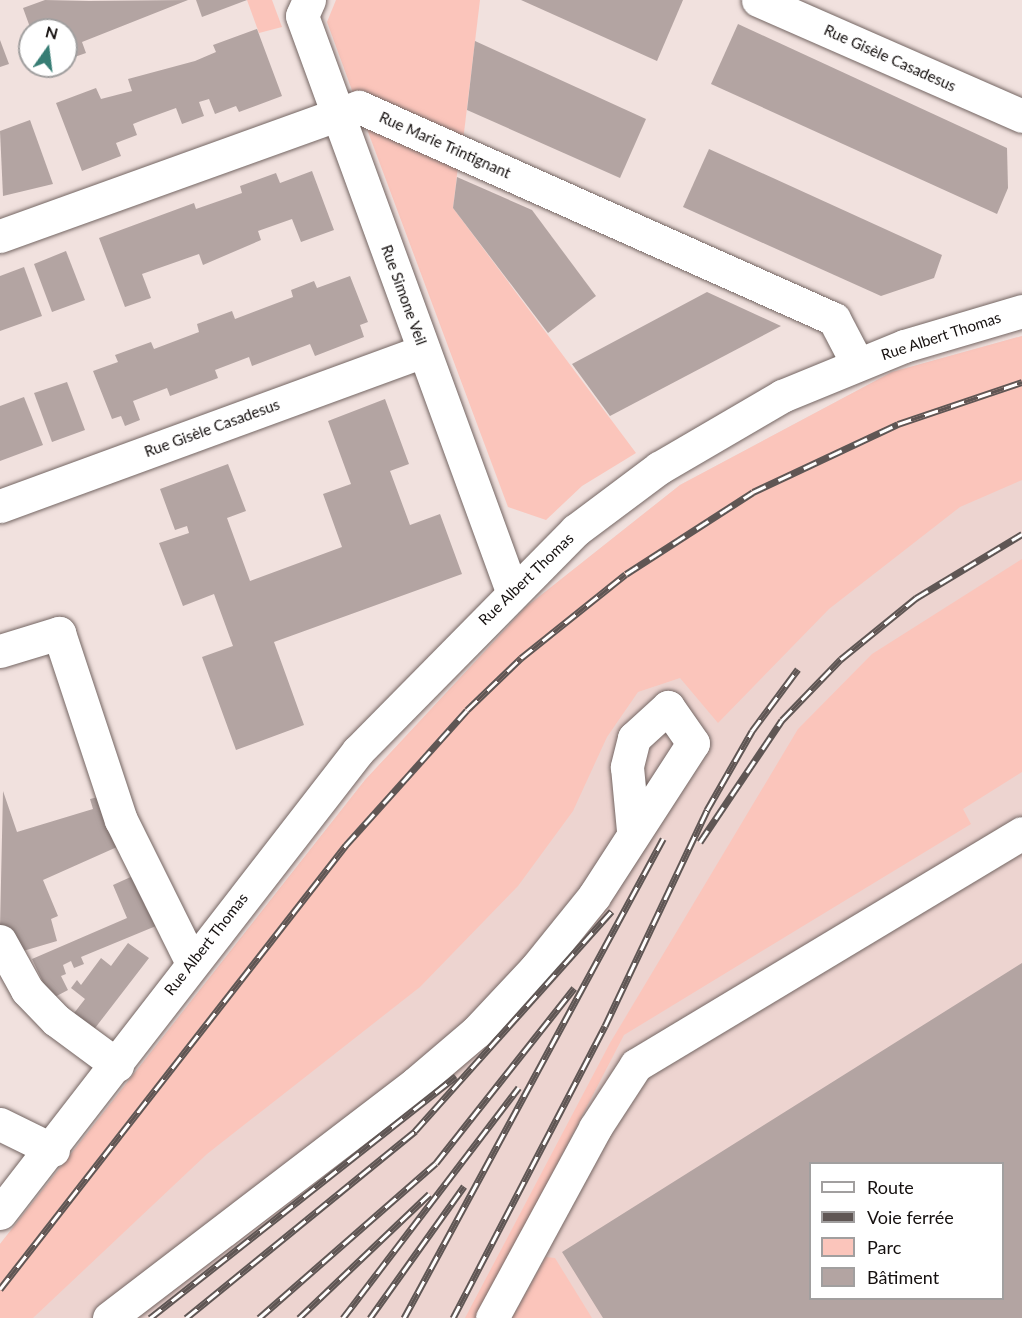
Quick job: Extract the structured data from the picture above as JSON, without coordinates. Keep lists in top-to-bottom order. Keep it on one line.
{"streets":{"street":["Rue Gisèle Casadesus","Rue Marie Trintignant","Rue Simone Veil","Rue Albert Thomas"]},"crossings":[["Rue Gisèle Casadesus","Rue Simone Veil"],["Rue Marie Trintignant","Rue Simone Veil"],["Rue Marie Trintignant","Rue Albert Thomas"],["Rue Simone Veil","Rue Albert Thomas"]],"legend":["Route","Voie ferrée","Parc","Bâtiment"],"north":"top"}
